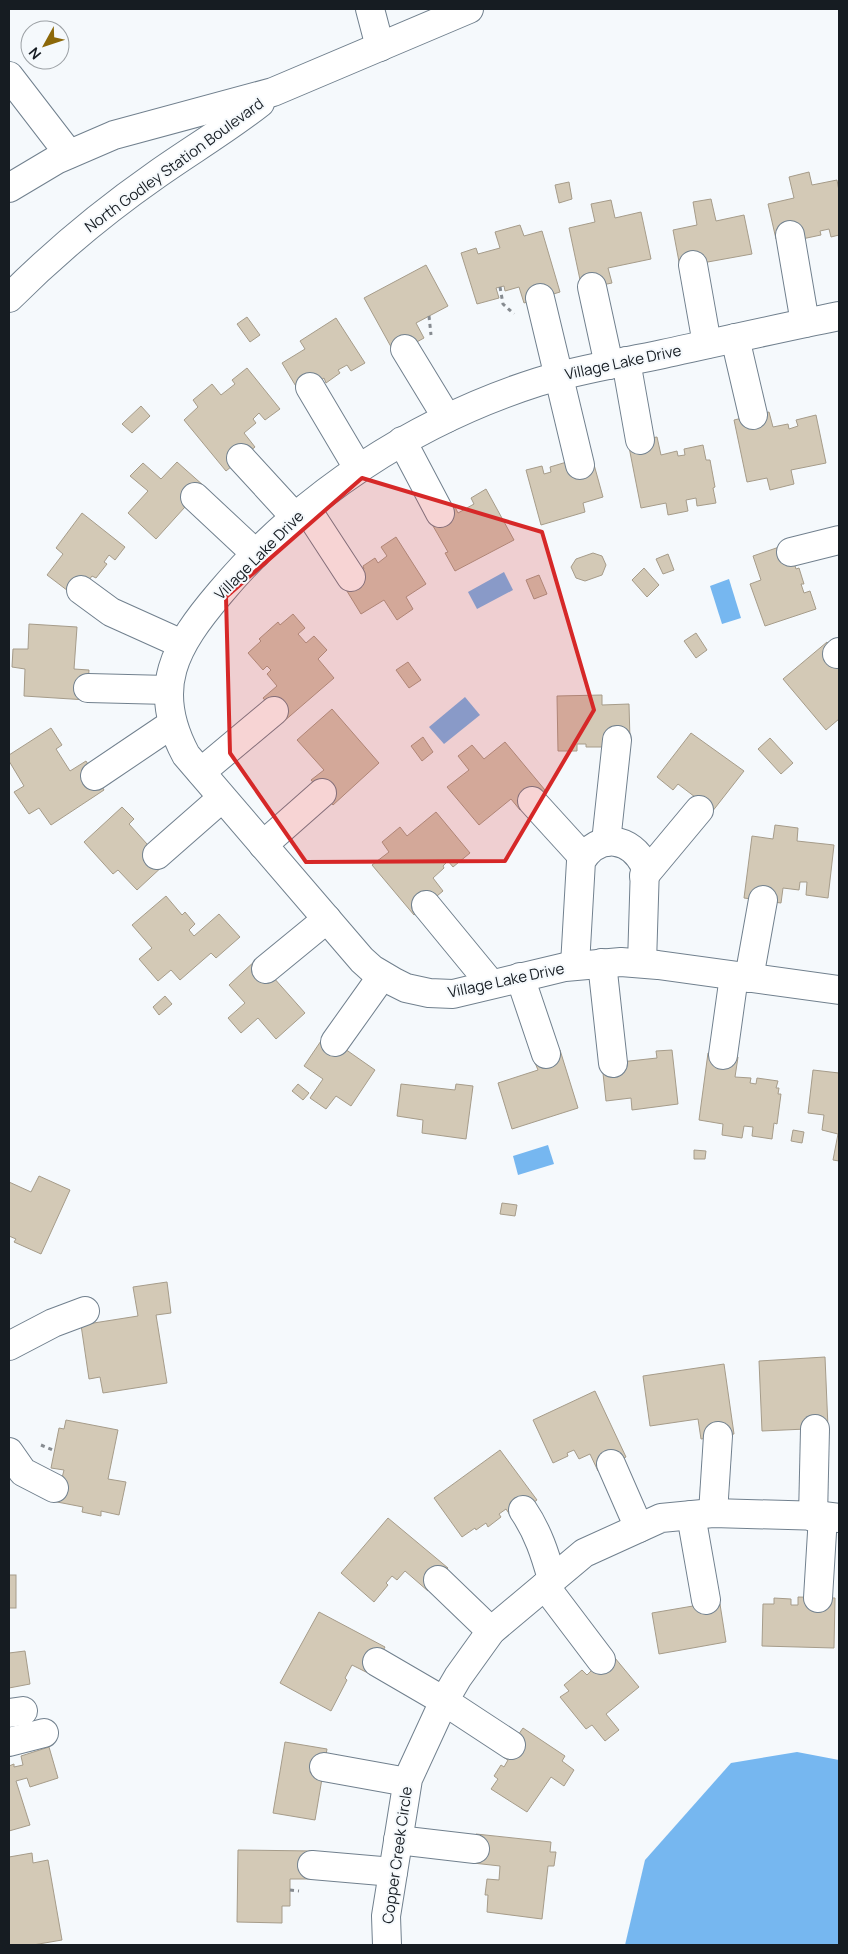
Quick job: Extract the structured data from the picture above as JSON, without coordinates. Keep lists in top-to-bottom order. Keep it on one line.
{"streets":{"street":["North Godley Station Boulevard","Village Lake Drive","Copper Creek Circle"]},"north":"bottom left"}
